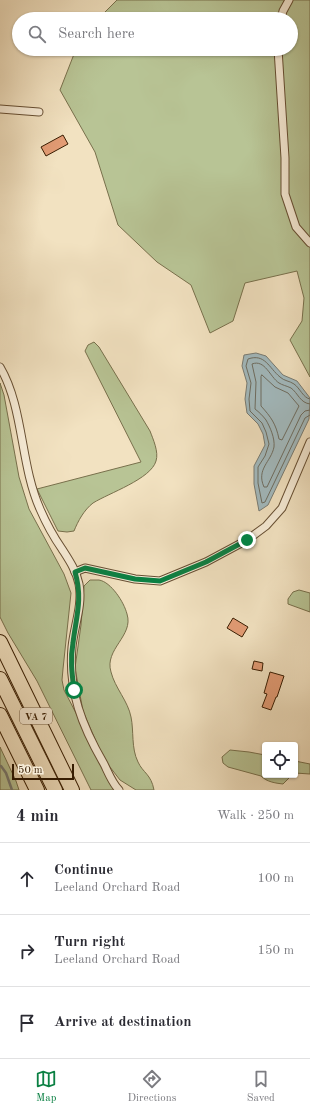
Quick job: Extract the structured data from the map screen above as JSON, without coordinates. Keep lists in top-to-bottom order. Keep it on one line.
{"streets":{"highway":["VA 7"]},"scale_bar":"50 m","page":{"search":"Search here","scale":"50 m","heading":["4 min","Walk · 250 m"],"list":[["Continue","Leeland Orchard Road","100 m"],["Turn right","Leeland Orchard Road","150 m"],"Arrive at destination"],"nav":["Map","Directions","Saved"]}}
